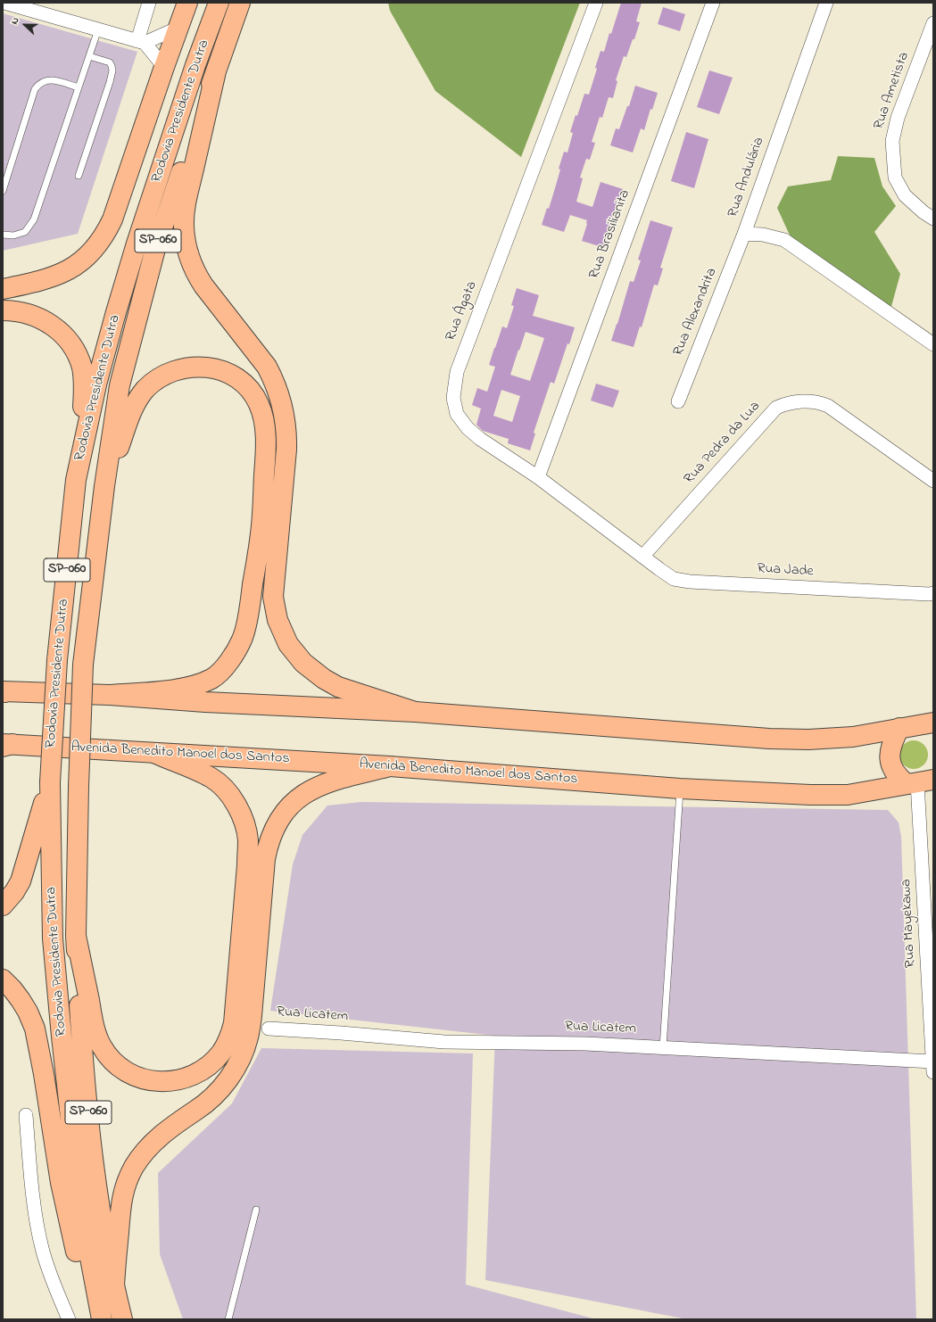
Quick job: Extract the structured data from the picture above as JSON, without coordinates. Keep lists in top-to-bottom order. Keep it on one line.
{"streets":{"main road":["Rodovia Presidente Dutra","SP-060","Avenida Benedito Manoel dos Santos"],"street":["Rua Ametista","Rua Andulária","Rua Brasilianita","Rua Ágata","Rua Alexandrita","Rua Pedra da Lua","Rua Jade","Rua Mayekawa","Rua Licatem"]},"crossings":[["Rua Andulária","Rua Alexandrita"],["Rua Brasilianita","Rua Ágata"],["Rua Ágata","Rua Pedra da Lua"],["Rua Ágata","Rua Jade"],["Rua Pedra da Lua","Rua Jade"],["Avenida Benedito Manoel dos Santos","Rua Mayekawa"],["Rua Mayekawa","Rua Licatem"]],"north":"left"}
